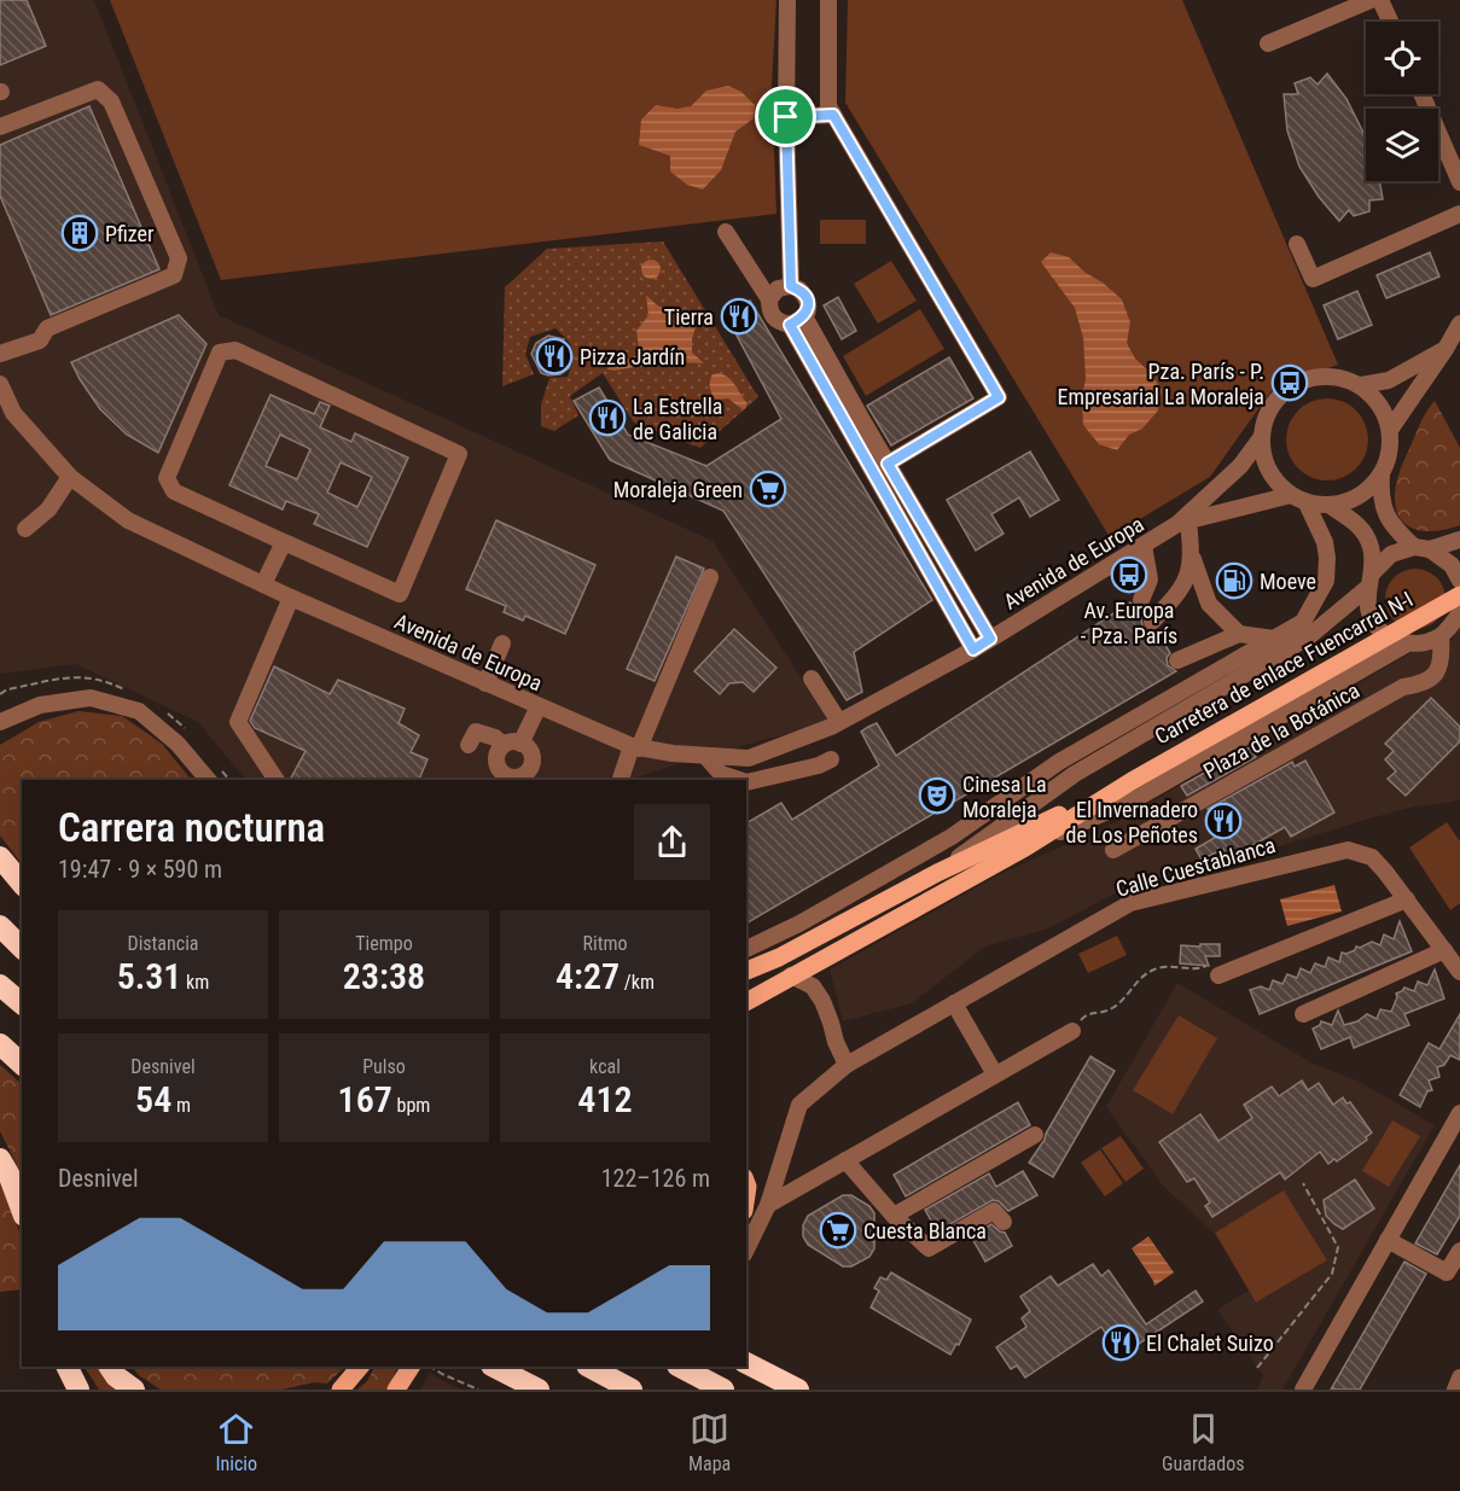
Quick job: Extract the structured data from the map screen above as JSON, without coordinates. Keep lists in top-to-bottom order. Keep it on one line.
{"streets":{"main road":["Carretera de enlace Fuencarral N-I"],"street":["Avenida de Europa","Plaza de la Botánica","Calle Cuestablanca"]},"places":{"building":["Pfizer"],"restaurant":["Tierra","Pizza Jardín","La Estrella de Galicia","El Invernadero de Los Peñotes","El Chalet Suizo"],"bus stop":["Pza. París - P. Empresarial La Moraleja","Av. Europa - Pza. París"],"supermarket":["Moraleja Green","Cuesta Blanca"],"fuel station":["Moeve"],"theatre":["Cinesa La Moraleja"]},"page":{"heading":["Carrera nocturna","19:47 · 9 × 590 m"],"stats":[["Distancia","5.31 km"],["Tiempo","23:38"],["Ritmo","4:27 /km"],["Desnivel","54 m"],["Pulso","167 bpm"],["kcal","412"]],"chart":["Desnivel","122–126 m"],"tabs":["Inicio","Mapa","Guardados"]}}
